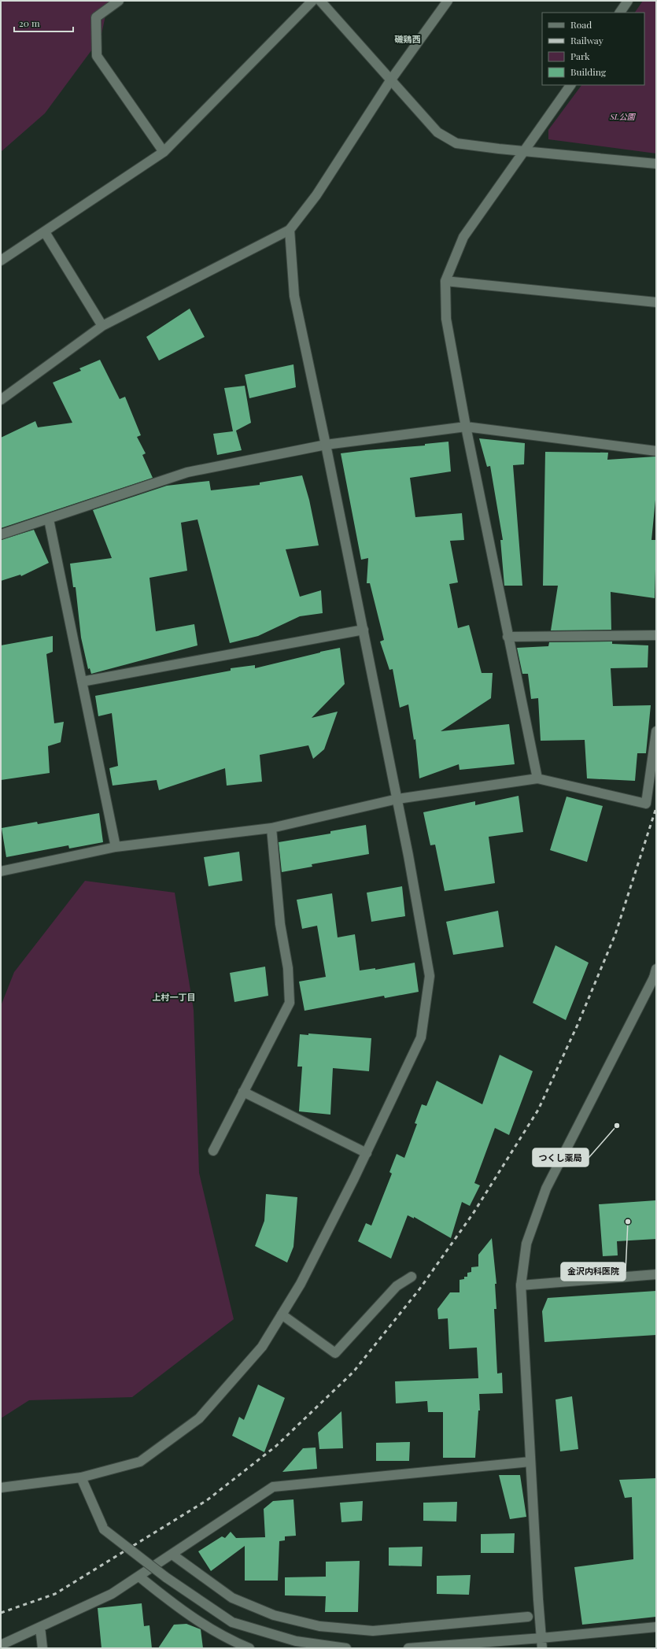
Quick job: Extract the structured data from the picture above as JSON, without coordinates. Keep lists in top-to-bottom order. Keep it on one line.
{"districts":["磯鶏西","上村一丁目"],"parks":["SL公園"],"places":["つくし薬局","金沢内科医院"],"legend":["Road","Railway","Park","Building"],"scale_bar":"20 m"}
